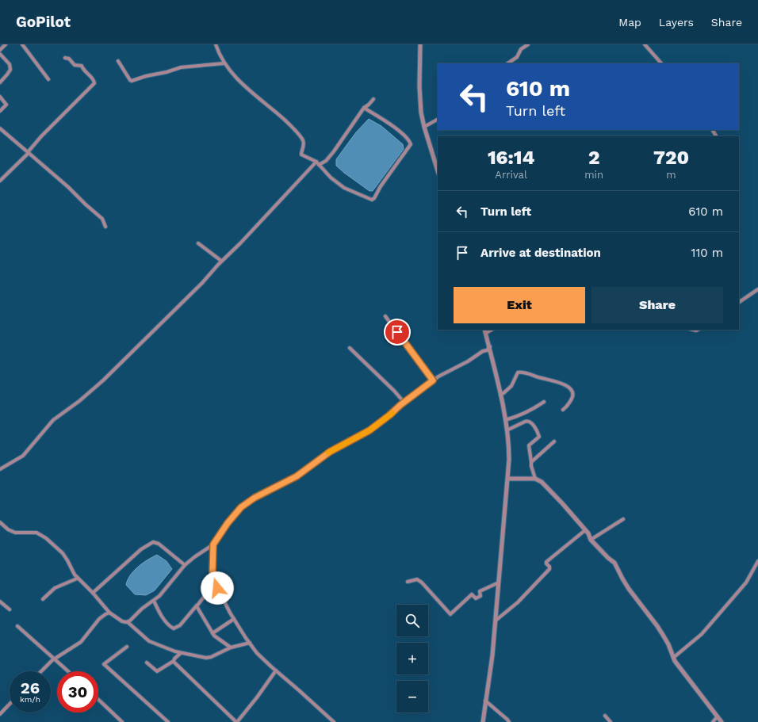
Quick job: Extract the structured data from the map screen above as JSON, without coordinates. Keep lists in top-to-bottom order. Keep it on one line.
{"page":{"header":"GoPilot","nav":["Map","Layers","Share"],"turn":["610 m","Turn left"],"eta":["16:14","Arrival","2","min","720","m"],"list":[{"name":"Turn left","value":"610 m"},{"name":"Arrive at destination","value":"110 m"}],"buttons":["Exit","Share"],"map_buttons":["+","−"],"speed":"26 km/h","limit":"30"}}
